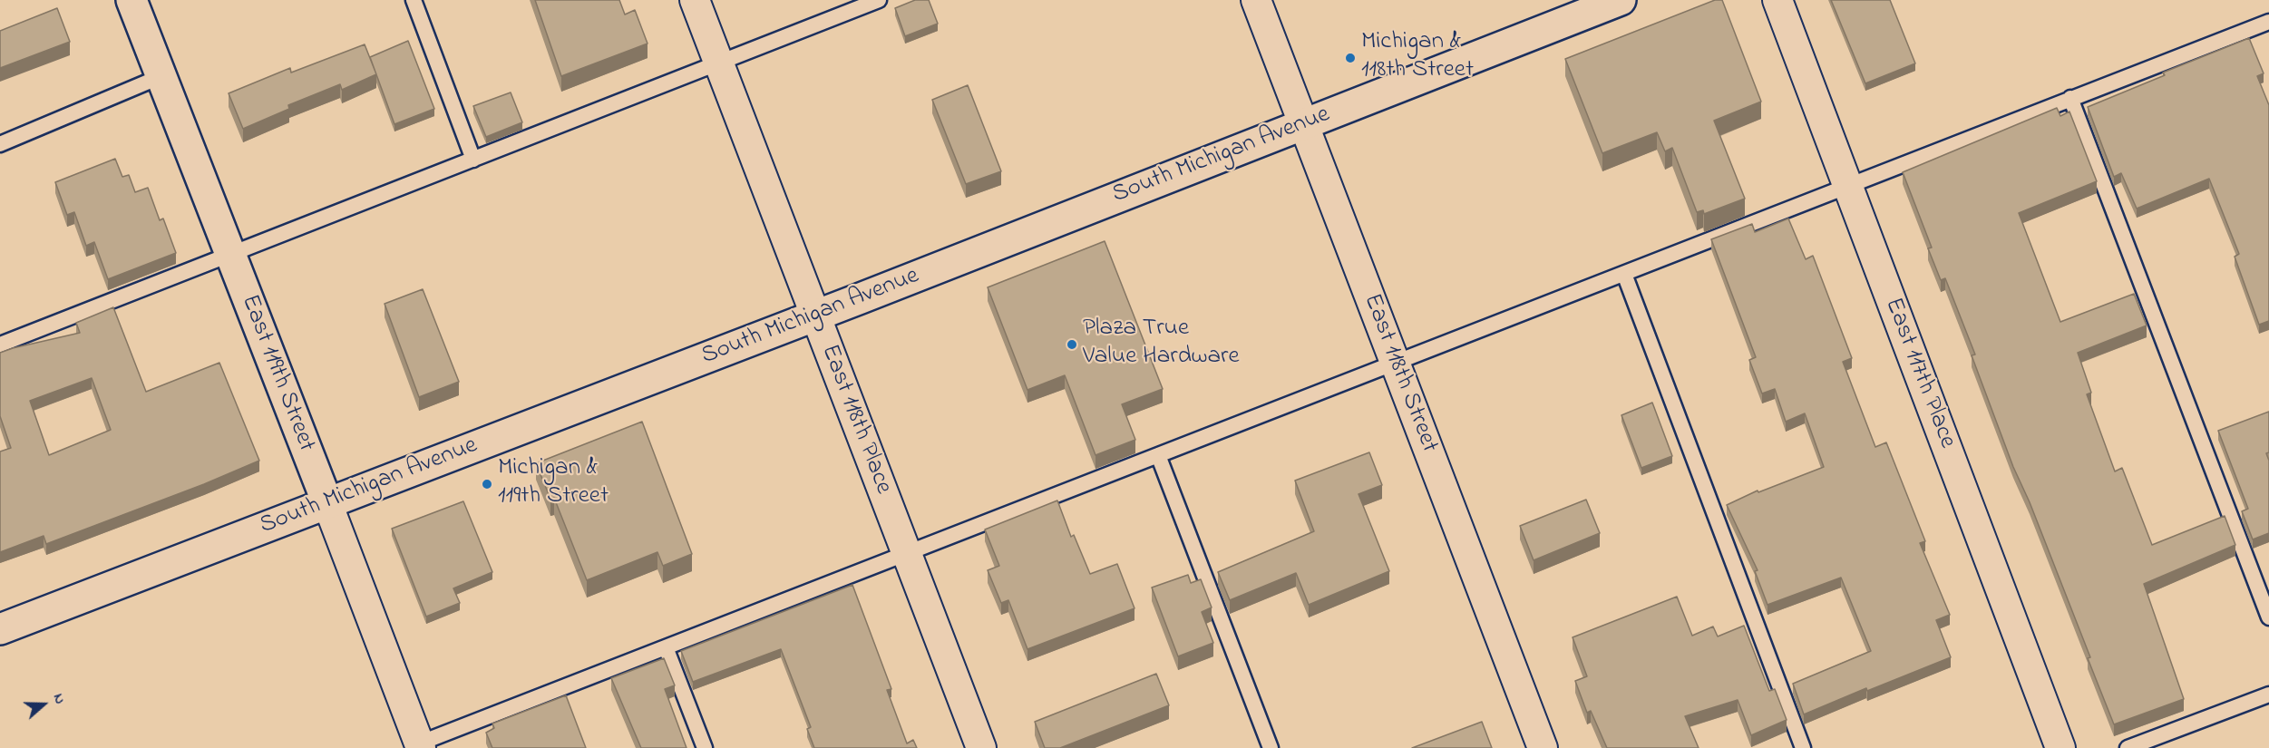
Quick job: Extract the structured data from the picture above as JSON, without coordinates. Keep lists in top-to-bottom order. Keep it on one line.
{"streets":{"main road":["South Michigan Avenue","East 119th Street"],"street":["East 118th Street","East 117th Place","East 118th Place"]},"crossings":[["South Michigan Avenue","East 119th Street"],["South Michigan Avenue","East 118th Street"],["South Michigan Avenue","East 118th Place"]],"places":["Michigan & 118th Street","Plaza True Value Hardware","Michigan & 119th Street"],"north":"right"}
